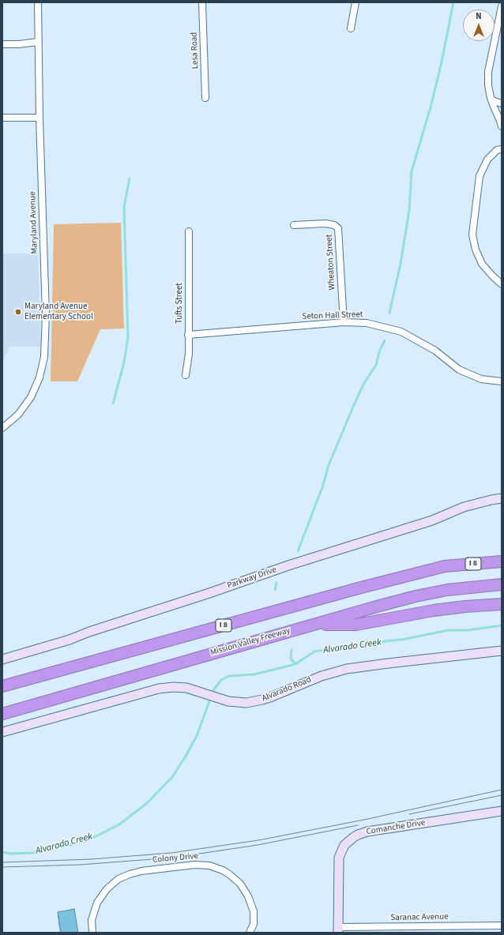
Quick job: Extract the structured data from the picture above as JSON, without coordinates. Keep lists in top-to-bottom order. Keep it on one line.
{"streets":{"highway":["I 8","Mission Valley Freeway"],"street":["Lesa Road","Maryland Avenue","Wheaton Street","Tufts Street","Seton Hall Street","Parkway Drive","Alvarado Road","Comanche Drive","Colony Drive","Saranac Avenue"]},"crossings":[["Wheaton Street","Seton Hall Street"],["Tufts Street","Seton Hall Street"],["Comanche Drive","Saranac Avenue"]],"water":["Alvarado Creek"],"places":["Maryland Avenue Elementary School"],"north":"top"}
